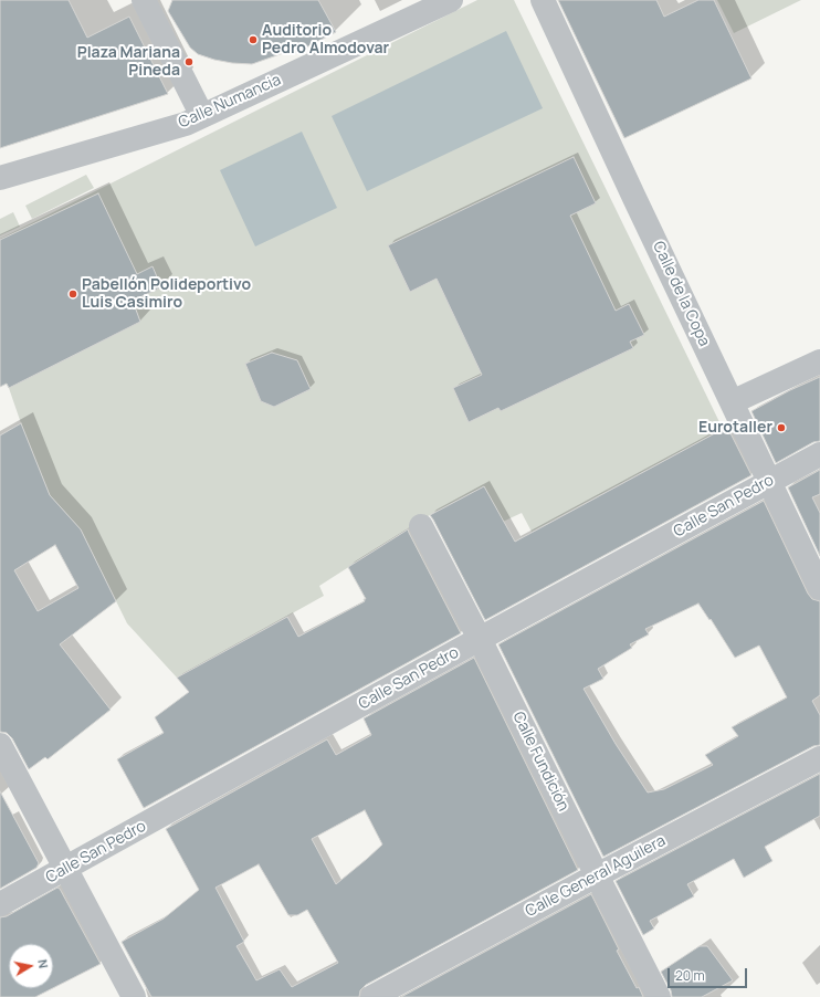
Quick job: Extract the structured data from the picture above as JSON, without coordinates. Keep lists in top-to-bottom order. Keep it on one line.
{"streets":{"street":["Calle Numancia","Calle de la Copa","Calle San Pedro","Calle Fundición","Calle General Aguilera"]},"crossings":[["Calle de la Copa","Calle San Pedro"],["Calle San Pedro","Calle Fundición"],["Calle Fundición","Calle General Aguilera"]],"places":["Auditorio Pedro Almodovar","Plaza Mariana Pineda","Pabellón Polideportivo Luis Casimiro","Eurotaller"],"scale_bar":"20 m","north":"right"}
